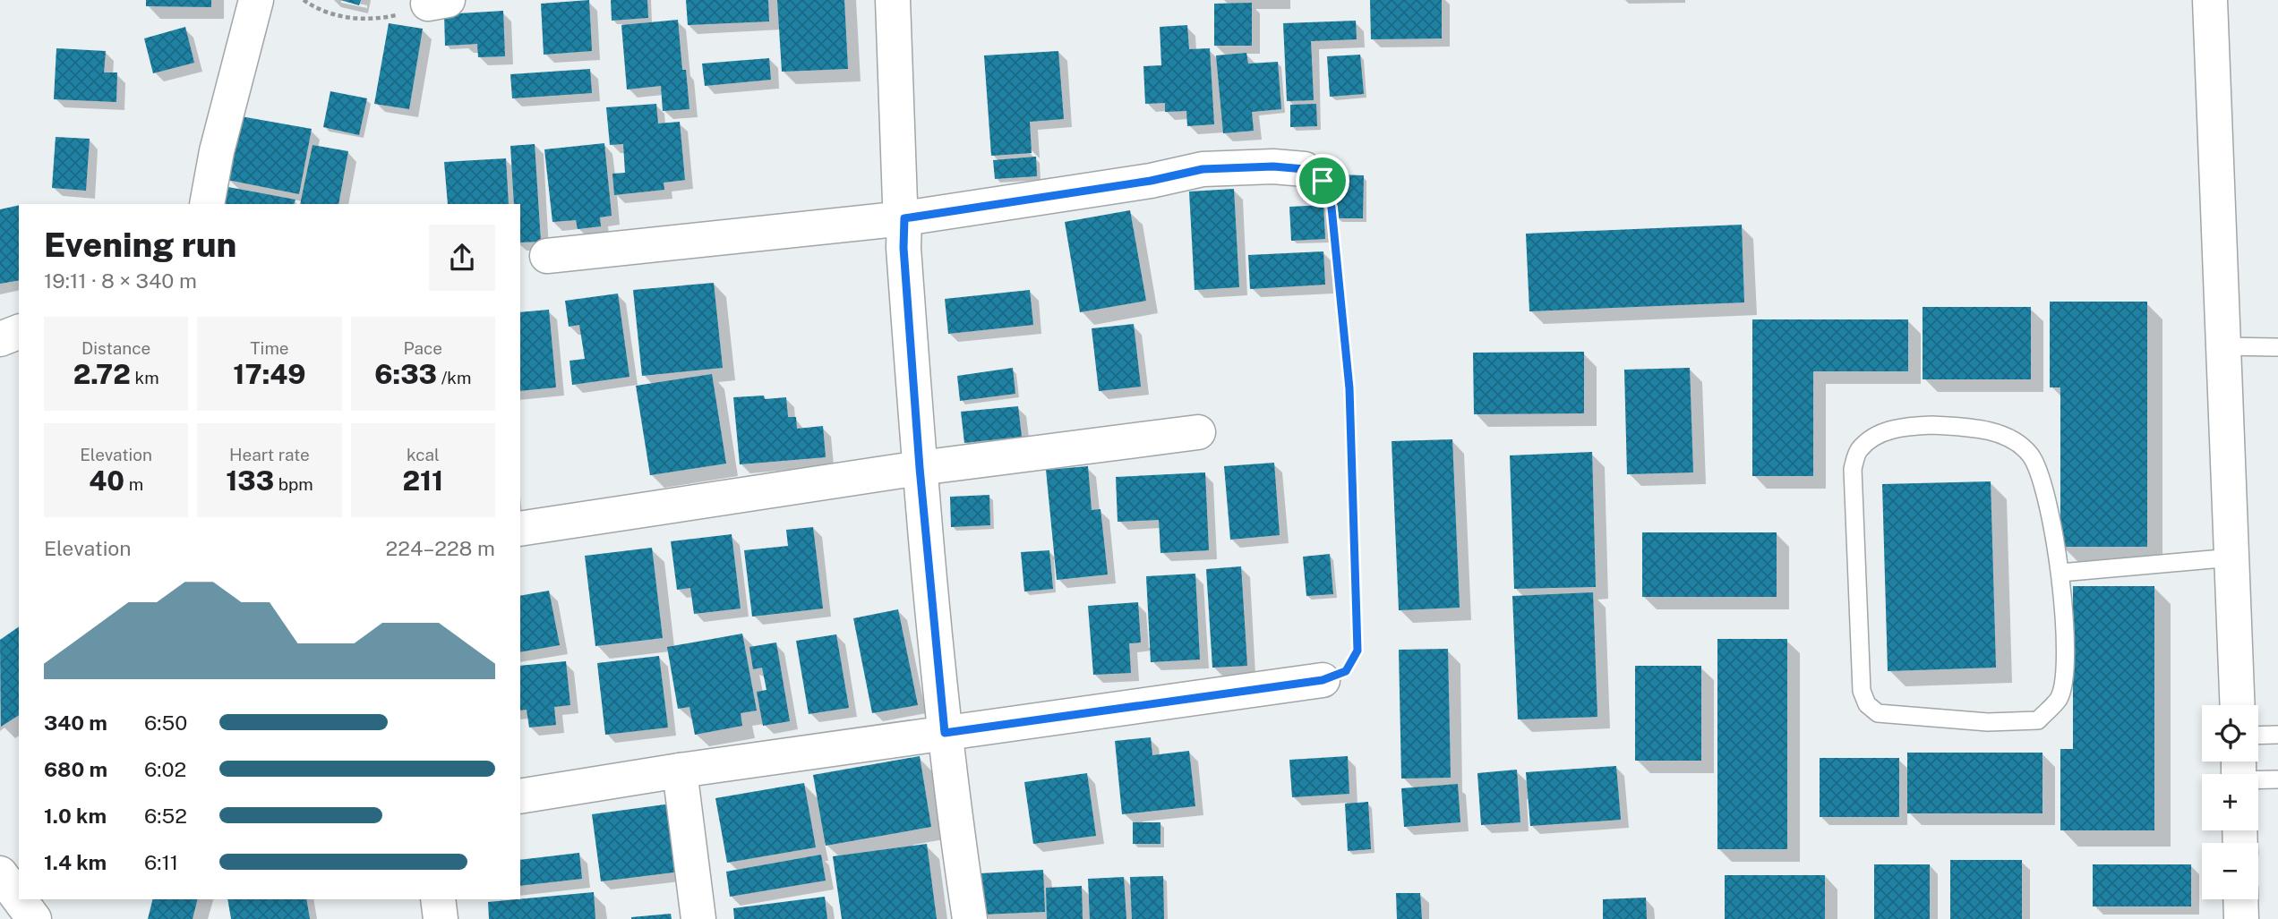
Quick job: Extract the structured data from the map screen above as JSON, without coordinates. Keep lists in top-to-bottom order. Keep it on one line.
{"page":{"heading":["Evening run","19:11 · 8 × 340 m"],"stats":[["Distance","2.72 km"],["Time","17:49"],["Pace","6:33 /km"],["Elevation","40 m"],["Heart rate","133 bpm"],["kcal","211"]],"chart":["Elevation","224–228 m"],"list":[{"name":"340 m","note":"6:50"},{"name":"680 m","note":"6:02"},{"name":"1.0 km","note":"6:52"},{"name":"1.4 km","note":"6:11"}],"map_buttons":["+","−"]}}
